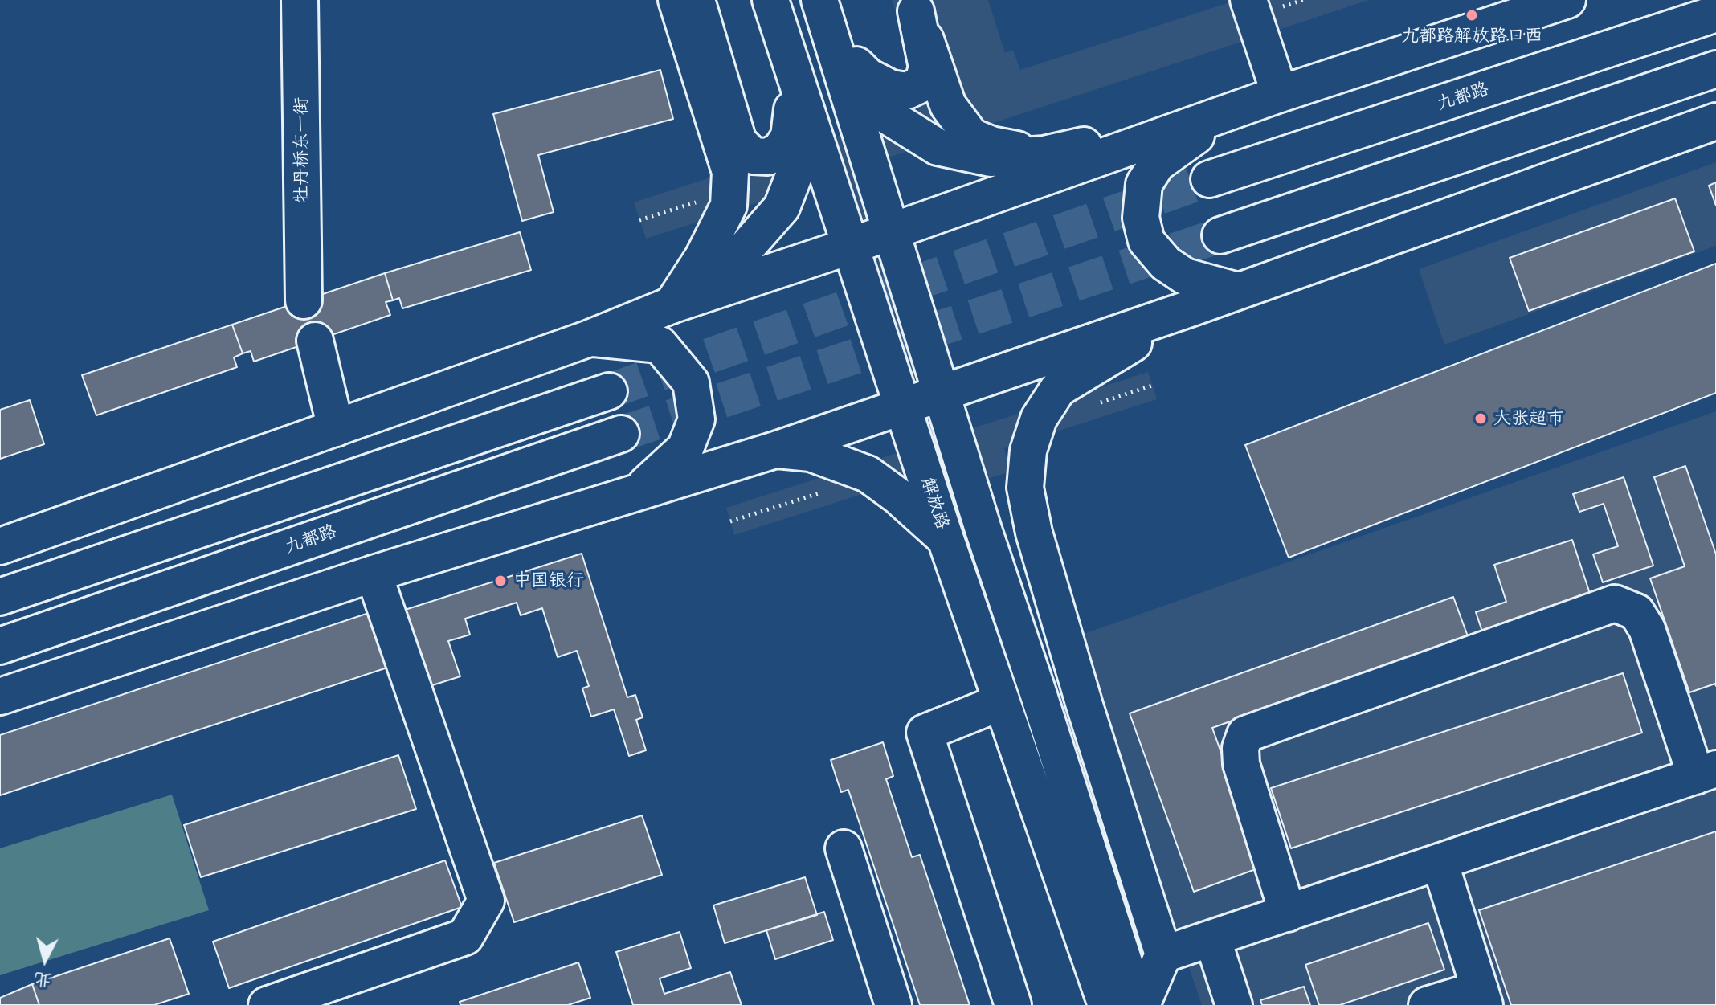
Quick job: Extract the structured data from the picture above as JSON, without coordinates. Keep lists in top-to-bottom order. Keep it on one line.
{"streets":{"main road":["九都路","牡丹桥东一街","解放路"]},"places":["九都路解放路口西","大张超市","中国银行"],"north":"bottom"}
